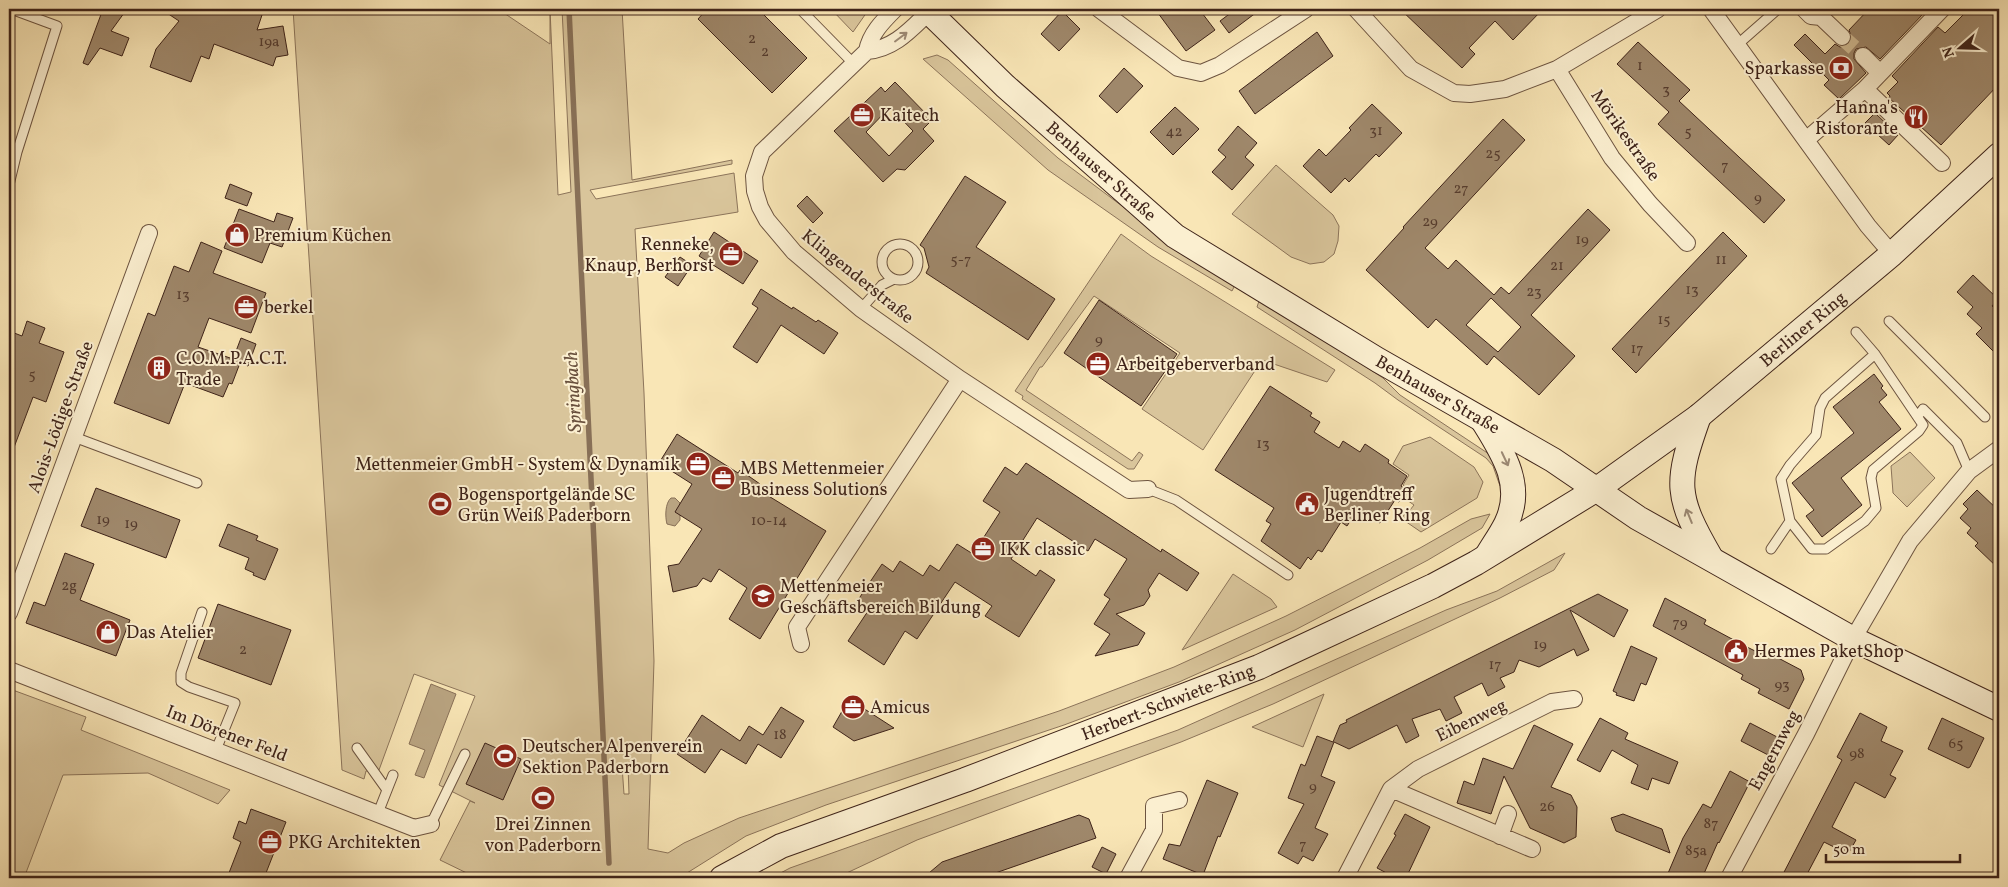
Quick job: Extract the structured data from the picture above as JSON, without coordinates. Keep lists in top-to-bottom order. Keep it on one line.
{"streets":{"main road":["Benhauser Straße","Berliner Ring","Herbert-Schwiete-Ring"],"street":["Mörikestraße","Klingenderstraße","Alois-Lödige-Straße","Eibenweg","Im Dörener Feld","Engernweg"]},"crossings":[["Benhauser Straße","Klingenderstraße"],["Benhauser Straße","Berliner Ring"],["Benhauser Straße","Herbert-Schwiete-Ring"],["Benhauser Straße","Engernweg"],["Berliner Ring","Herbert-Schwiete-Ring"]],"water":["Springbach"],"places":{"bank":["Sparkasse"],"office":["Kaitech","Renneke, Knaup, Berhorst","berkel","Arbeitgeberverband","Mettenmeier GmbH - System & Dynamik","MBS Mettenmeier Business Solutions","IKK classic","Amicus","PKG Architekten"],"restaurant":["Hanna's Ristorante"],"shop":["Premium Küchen","Das Atelier"],"building":["C.O.M.P.A.C.T. Trade"],"sports":["Bogensportgelände SC Grün Weiß Paderborn","Deutscher Alpenverein Sektion Paderborn","Drei Zinnen von Paderborn"],"public building":["Jugendtreff Berliner Ring","Hermes PaketShop"],"school or university":["Mettenmeier Geschäftsbereich Bildung"]},"house_numbers":["2","19a","2","1","3","31","42","5","25","7","27","9","29","19","5-7","11","21","13","23","13","15","9","17","5","13","19","10-14","19","2g","79","19","2","17","93","18","65","98","9","26","87","7","85a"],"scale_bar":"50 m","north":"left"}
